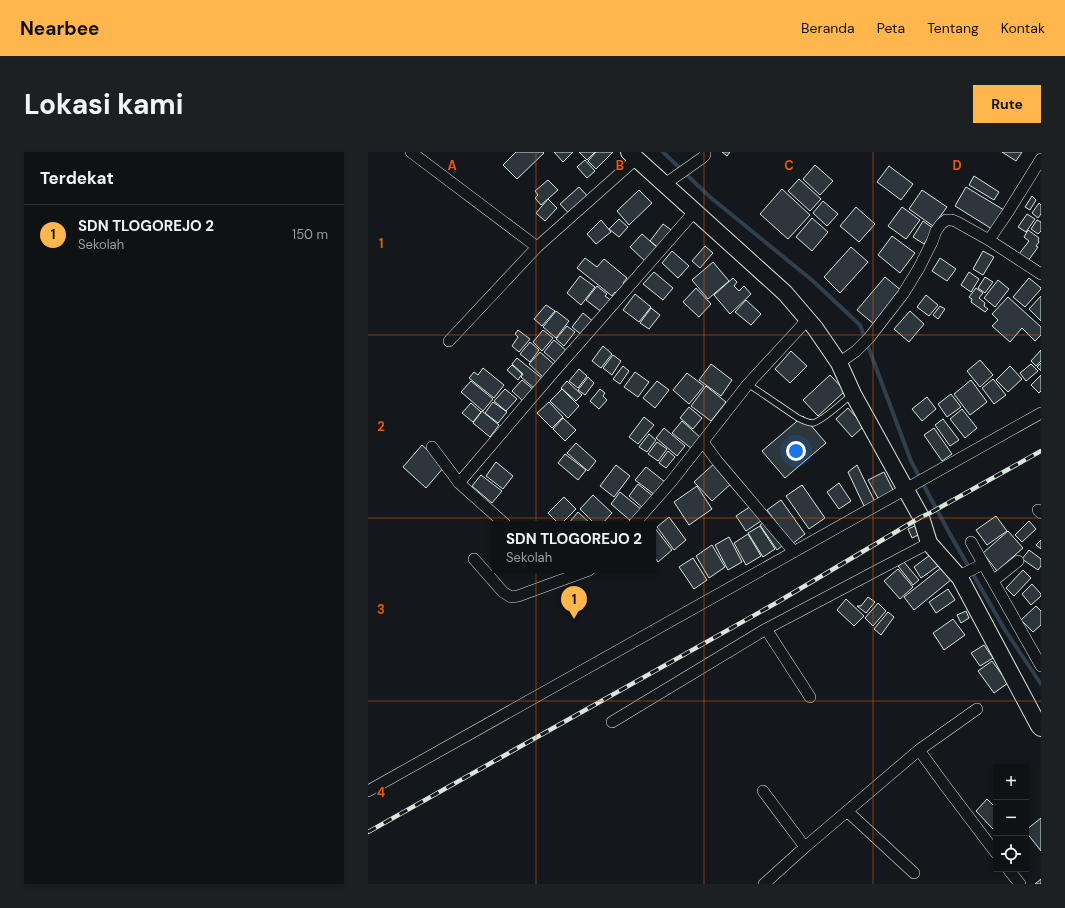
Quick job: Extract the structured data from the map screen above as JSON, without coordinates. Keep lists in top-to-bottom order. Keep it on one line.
{"page":{"header":"Nearbee","nav":["Beranda","Peta","Tentang","Kontak"],"buttons":"Rute","title":"Lokasi kami","heading":"Terdekat","list":[{"mark":"1","name":"SDN TLOGOREJO 2","note":"Sekolah","value":"150 m"}],"popup":["SDN TLOGOREJO 2","Sekolah"],"pins":"1","map_buttons":["+","−"]},"grid":{"columns":["A","B","C","D"],"rows":["1","2","3","4"]}}
